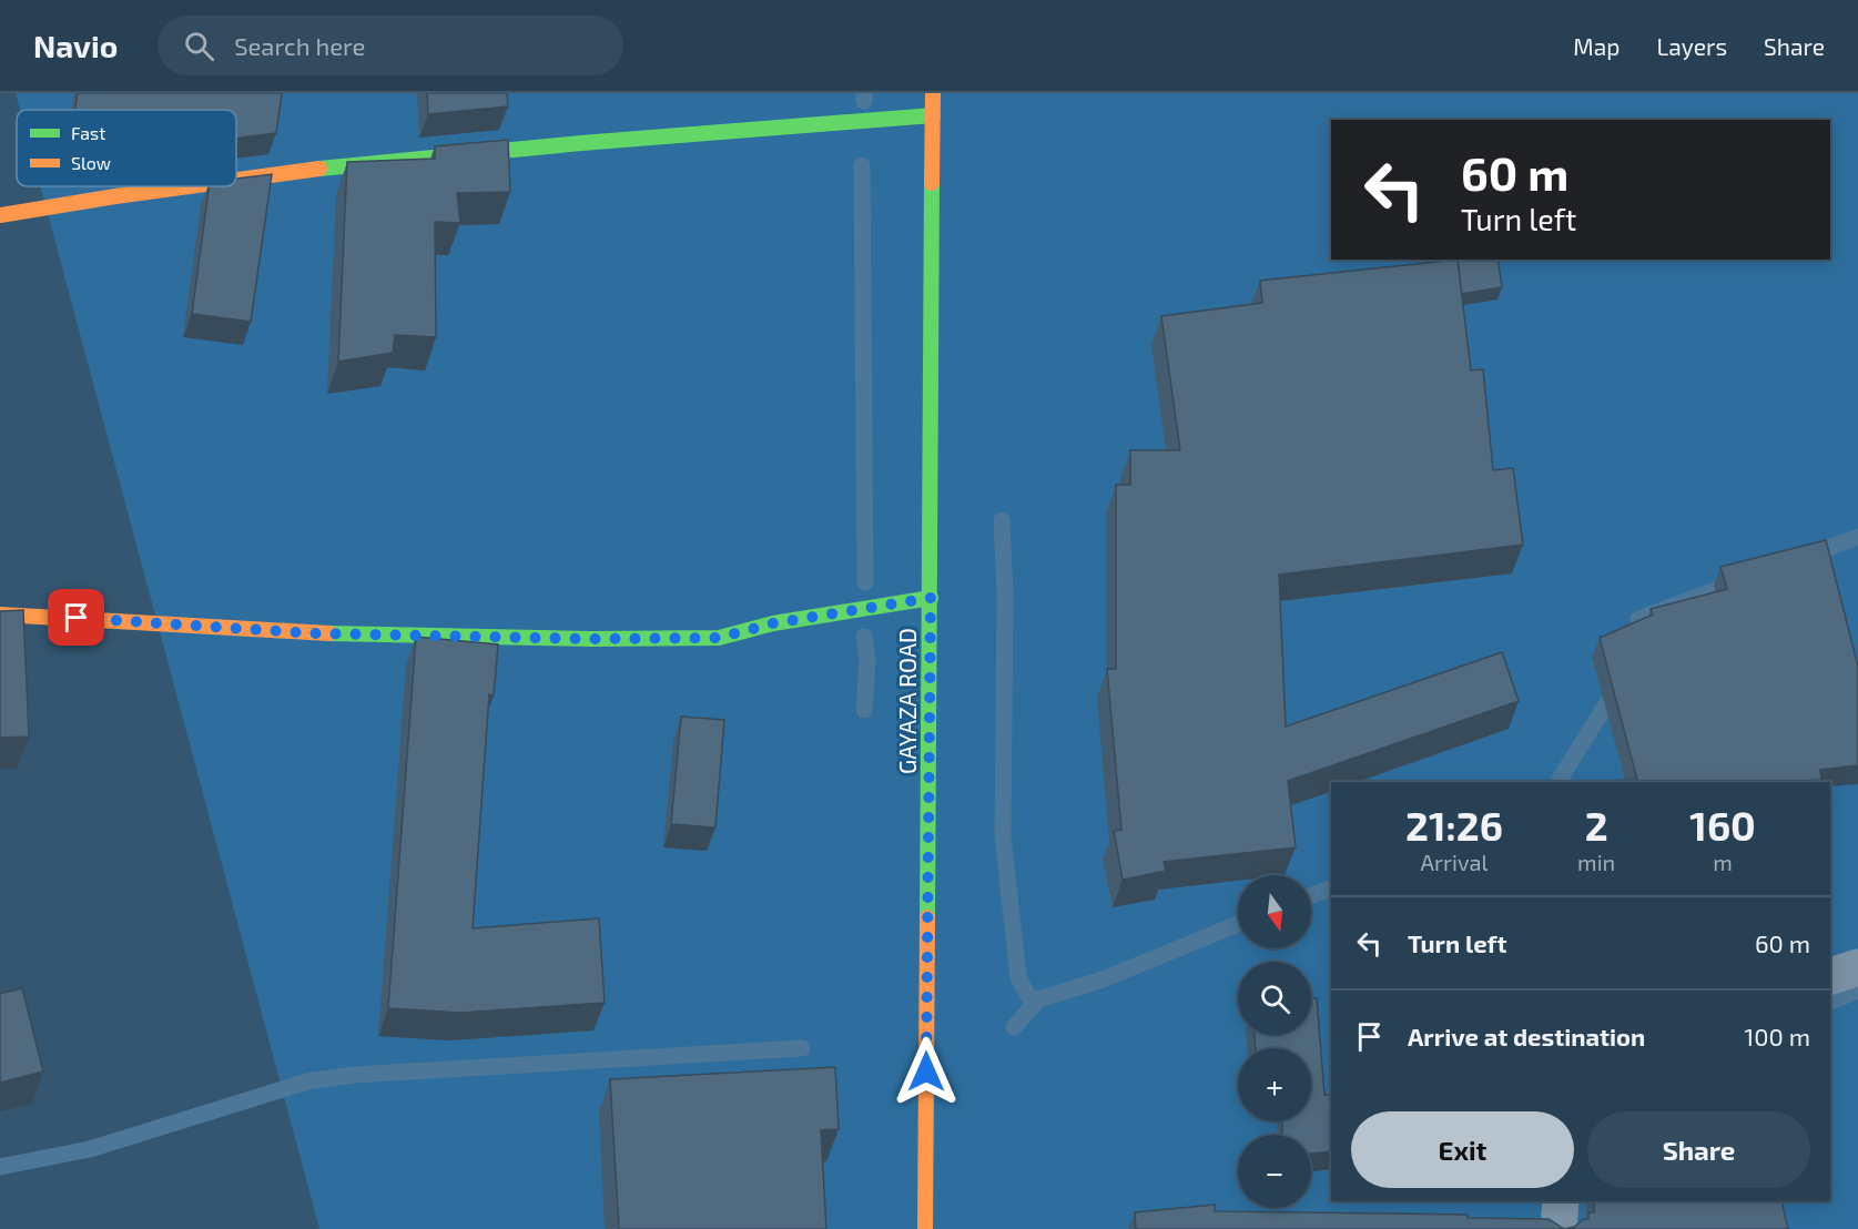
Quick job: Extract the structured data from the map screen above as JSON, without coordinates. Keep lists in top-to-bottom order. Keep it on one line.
{"streets":{"street":["GAYAZA ROAD"]},"legend":["Fast","Slow"],"north":"bottom","page":{"header":"Navio","search":"Search here","nav":["Map","Layers","Share"],"turn":["60 m","Turn left"],"eta":["21:26","Arrival","2","min","160","m"],"map_buttons":["+","−"],"list":[{"name":"Turn left","value":"60 m"},{"name":"Arrive at destination","value":"100 m"}],"buttons":["Exit","Share"]}}
